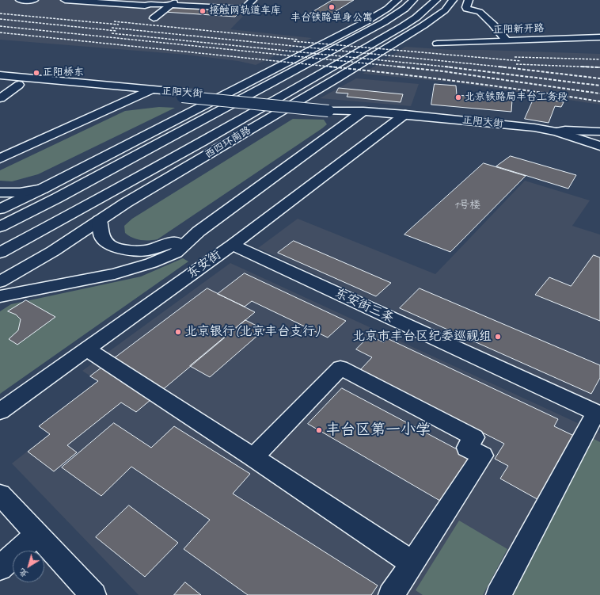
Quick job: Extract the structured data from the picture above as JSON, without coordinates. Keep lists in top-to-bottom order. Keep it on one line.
{"streets":{"main road":["正阳大街","西四环南路"],"street":["正阳新开路","东安街","东安街三条"]},"crossings":[["正阳大街","东安街"],["东安街","东安街三条"]],"places":["丰台铁路单身公寓","接触网轨道车库","正阳桥东","北京铁路局丰台工务段","北京银行(北京丰台支行)","北京市丰台区纪委巡视组","丰台区第一小学"],"house_numbers":["1号楼"],"north":"bottom left"}
